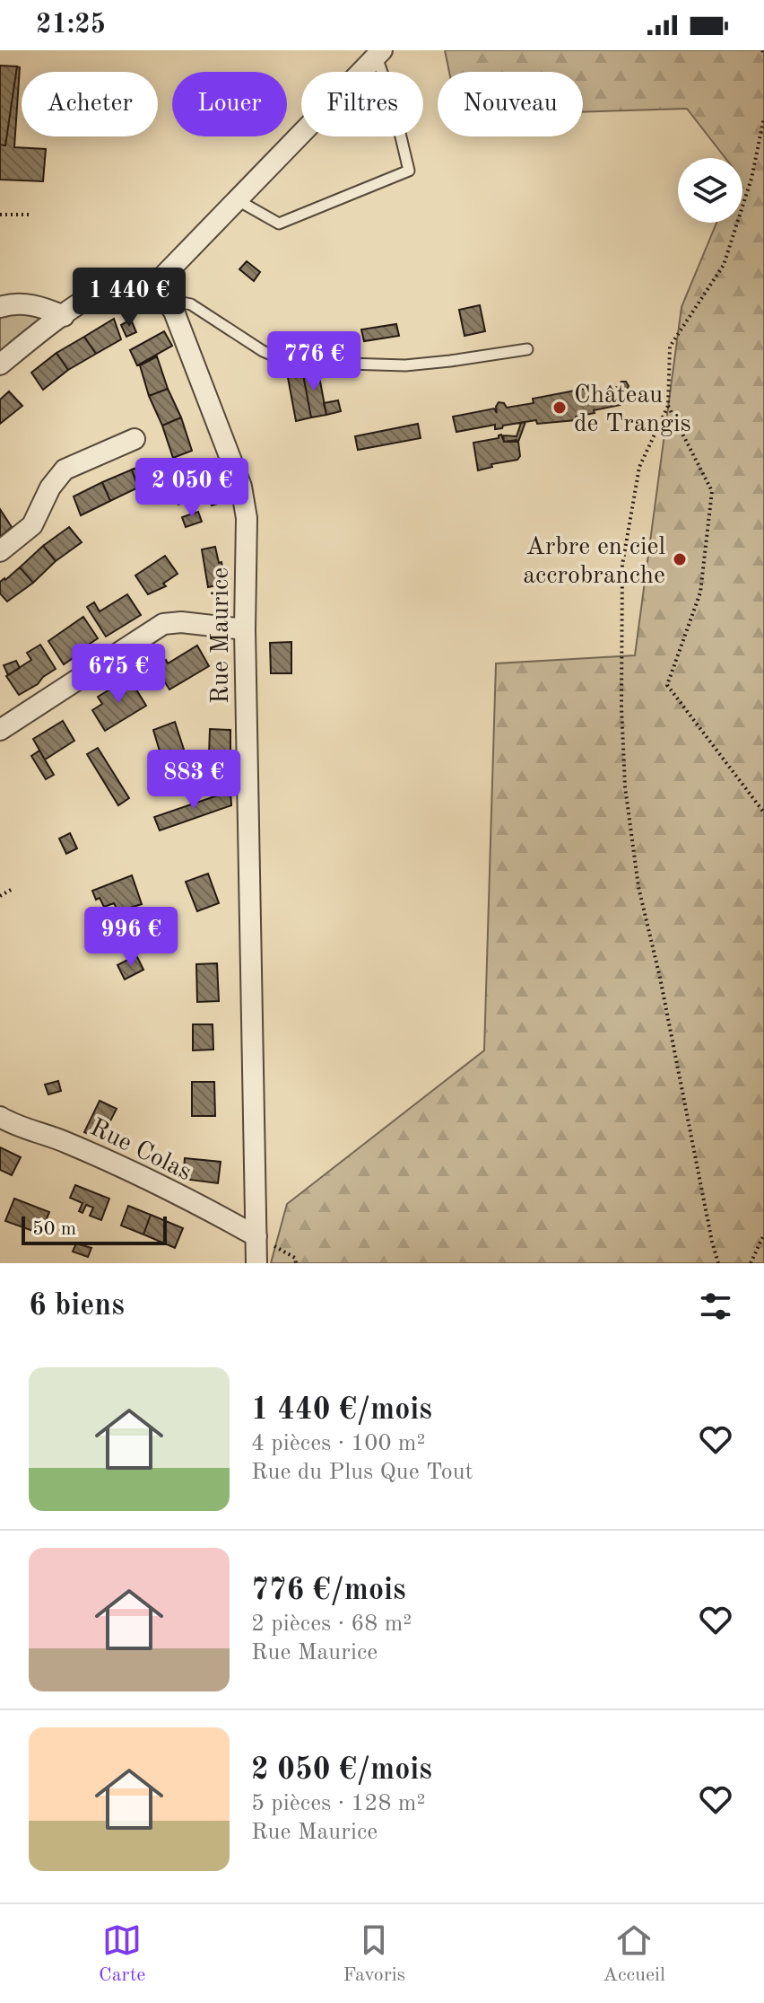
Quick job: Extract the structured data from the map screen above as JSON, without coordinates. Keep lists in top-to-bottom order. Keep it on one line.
{"streets":{"street":["Rue Maurice","Rue Colas"]},"crossings":[["Rue Maurice","Rue Colas"]],"places":["Château de Trangis","Arbre en ciel accrobranche"],"scale_bar":"50 m","page":{"status":"21:25","chip":["Acheter","Louer","Filtres","Nouveau"],"price":["1 440 €","776 €","2 050 €","675 €","883 €","996 €"],"scale":"50 m","heading":"6 biens","list":[{"name":"1 440 €/mois","note":"4 pièces · 100 m² · Rue du Plus Que Tout"},{"name":"776 €/mois","note":"2 pièces · 68 m² · Rue Maurice"},{"name":"2 050 €/mois","note":"5 pièces · 128 m² · Rue Maurice"}],"tabs":["Carte","Favoris","Accueil"]}}
